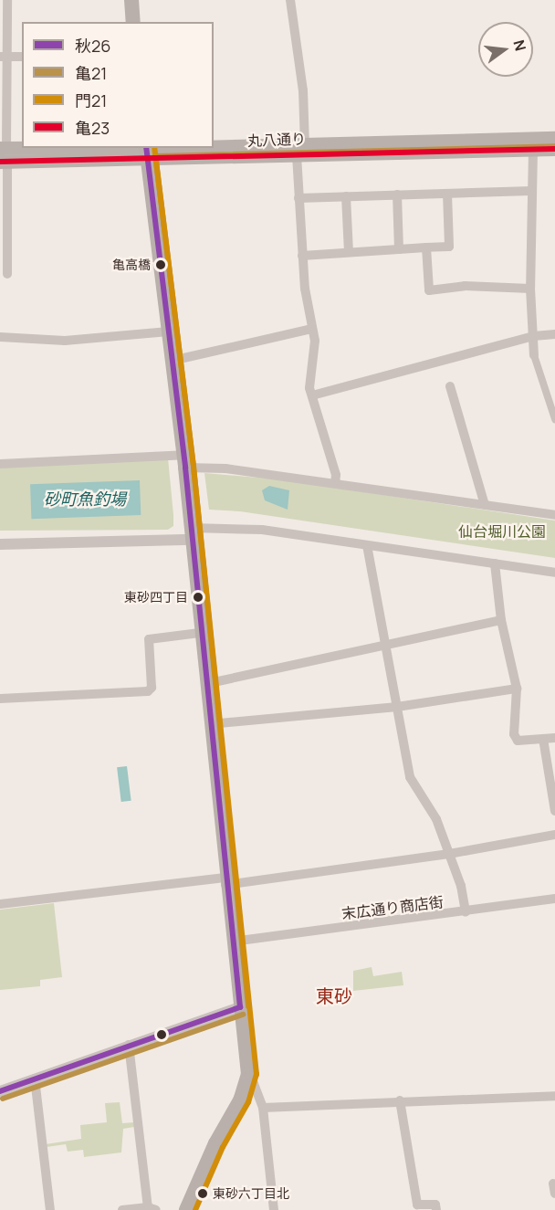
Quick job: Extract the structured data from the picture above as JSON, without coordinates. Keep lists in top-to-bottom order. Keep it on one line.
{"streets":{"main road":["丸八通り"],"street":["末広通り商店街"]},"districts":["東砂"],"water":["砂町魚釣場"],"parks":["仙台堀川公園"],"places":["亀高橋","東砂四丁目","東砂六丁目北"],"lines":["transit line 亀21","transit line 秋26","transit line 門21","transit line 亀23"],"legend":["秋26","亀21","門21","亀23"],"north":"right"}
